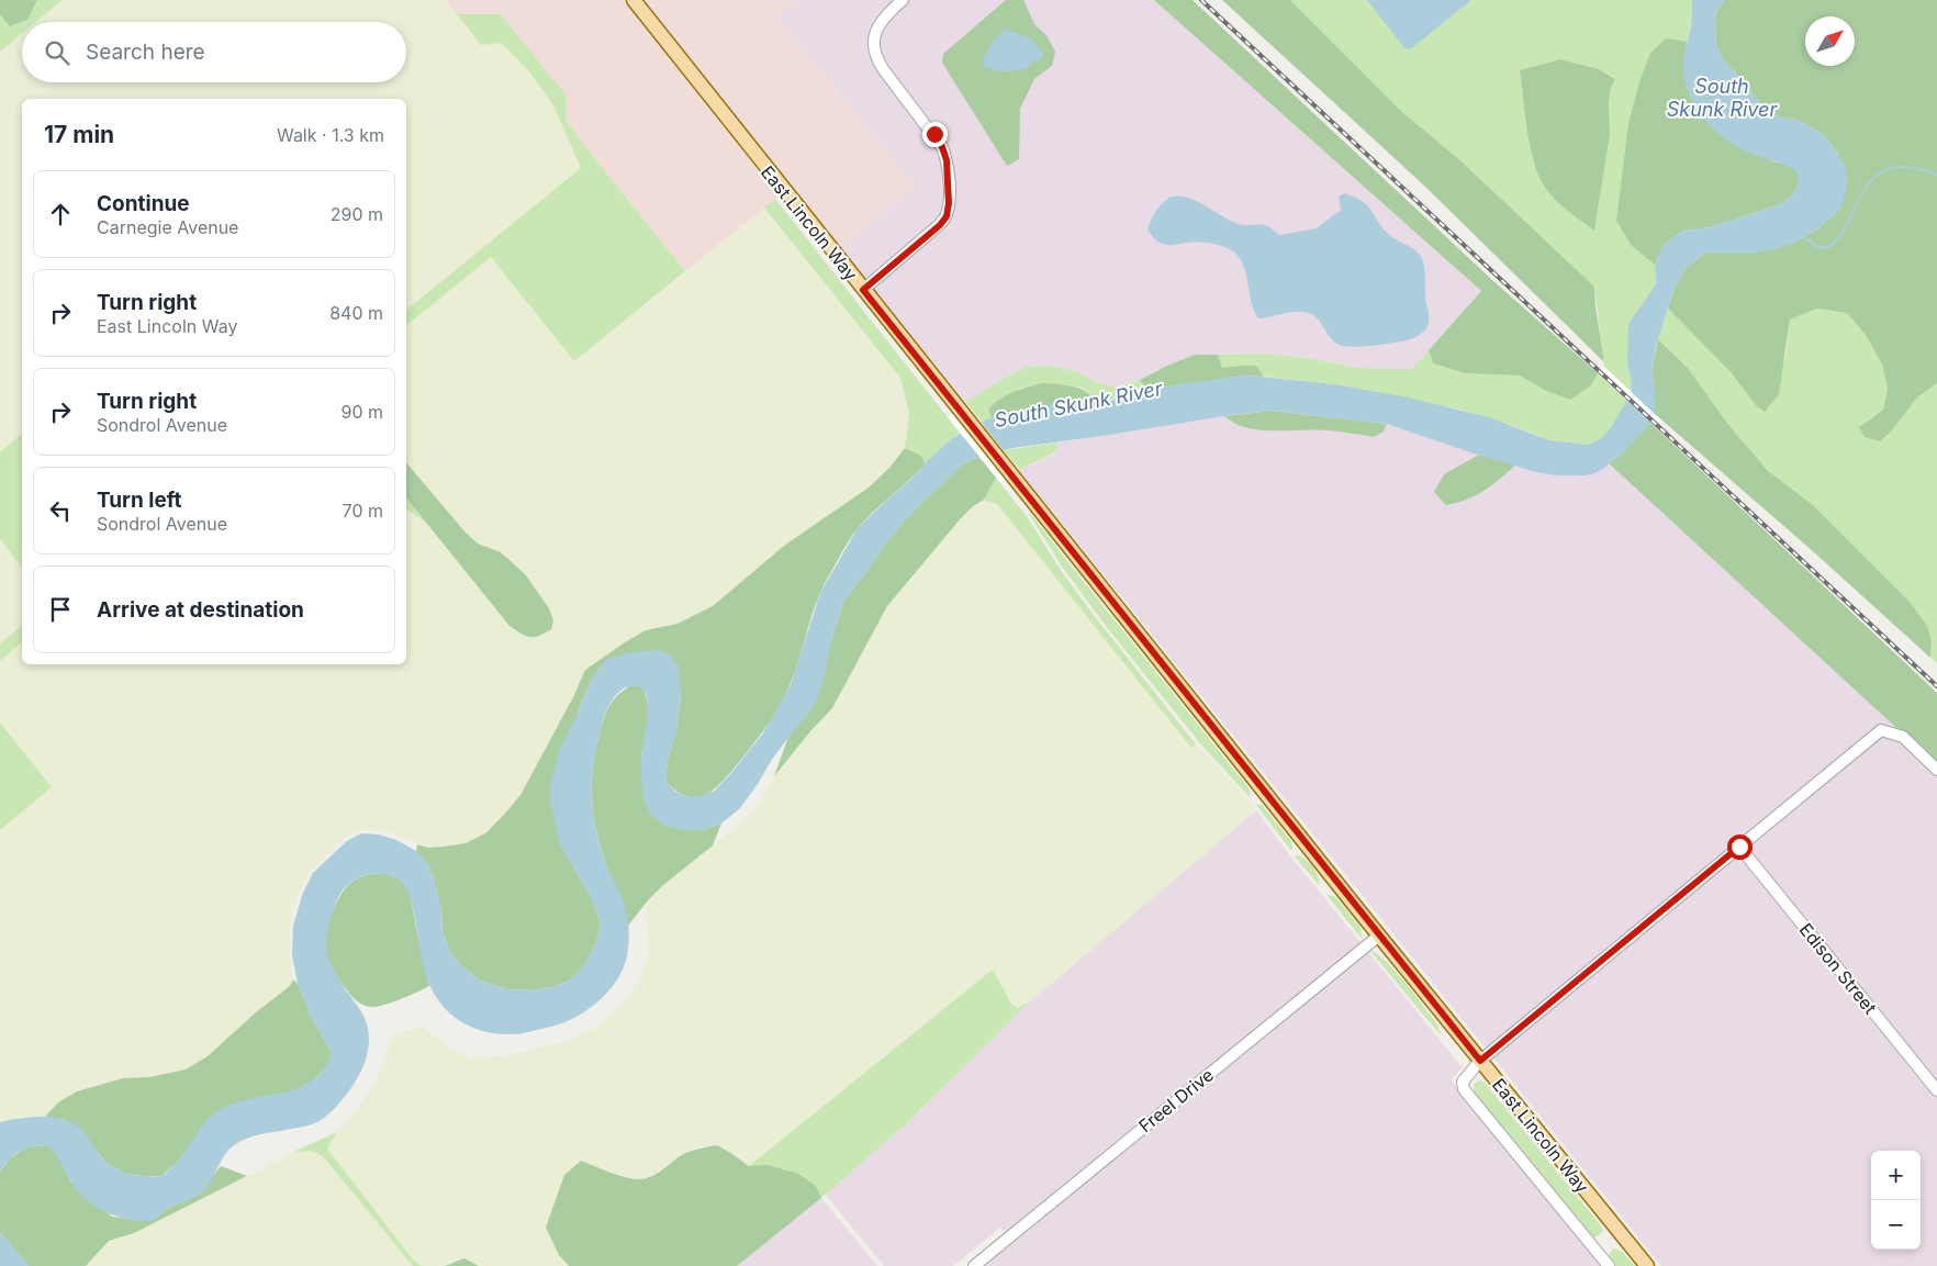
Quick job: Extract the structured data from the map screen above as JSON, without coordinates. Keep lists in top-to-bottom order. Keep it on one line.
{"streets":{"main road":["East Lincoln Way"],"street":["Edison Street","Freel Drive"]},"crossings":[["East Lincoln Way","Freel Drive"]],"water":["South Skunk River"],"north":"top right","page":{"search":"Search here","heading":["17 min","Walk · 1.3 km"],"list":[["Continue","Carnegie Avenue","290 m"],["Turn right","East Lincoln Way","840 m"],["Turn right","Sondrol Avenue","90 m"],["Turn left","Sondrol Avenue","70 m"],"Arrive at destination"],"map_buttons":["+","−"]}}
